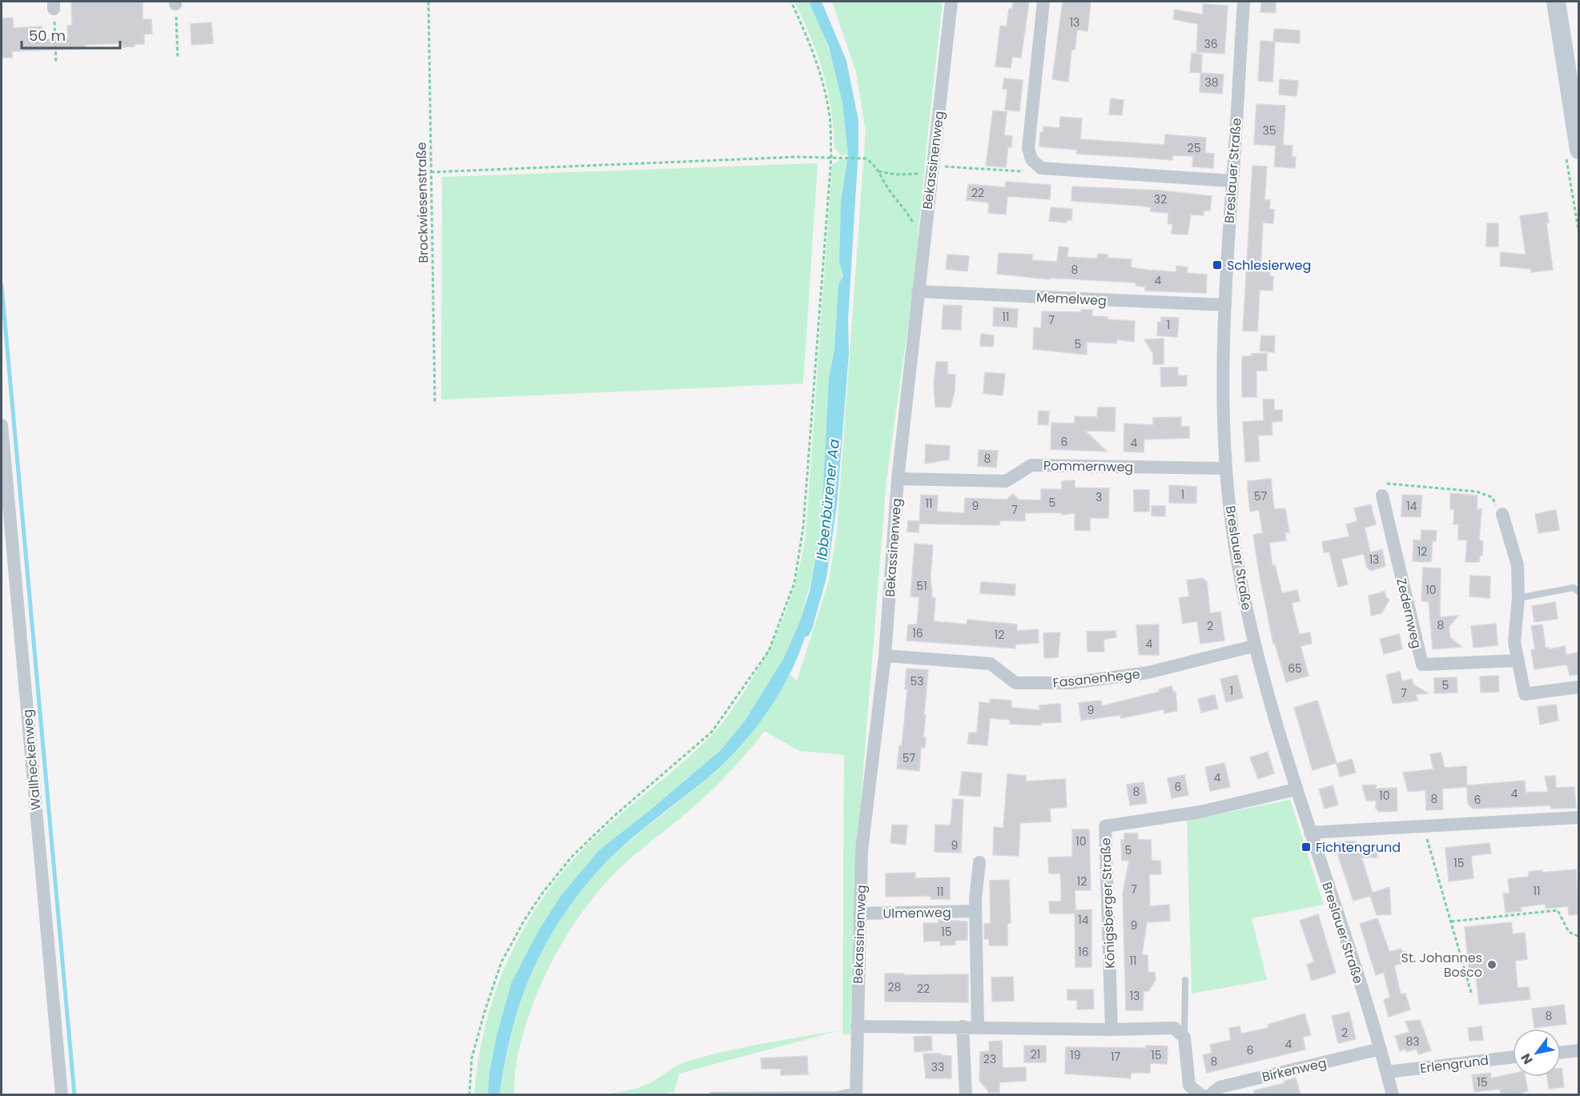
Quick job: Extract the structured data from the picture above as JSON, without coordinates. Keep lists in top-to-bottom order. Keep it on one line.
{"streets":{"street":["Bekassinenweg","Breslauer Straße","Memelweg","Pommernweg","Zedernweg","Fasanenhege","Wallheckenweg","Königsberger Straße","Ulmenweg","Erlengrund","Birkenweg"],"path":["Brockwiesenstraße"]},"crossings":[["Bekassinenweg","Memelweg"],["Bekassinenweg","Pommernweg"],["Bekassinenweg","Fasanenhege"],["Bekassinenweg","Ulmenweg"],["Breslauer Straße","Memelweg"],["Breslauer Straße","Pommernweg"],["Breslauer Straße","Fasanenhege"],["Breslauer Straße","Königsberger Straße"],["Breslauer Straße","Erlengrund"],["Breslauer Straße","Birkenweg"]],"water":["Ibbenbürener Aa"],"places":{"transit":["Schlesierweg","Fichtengrund"],"other":["St. Johannes Bosco"]},"house_numbers":["13","36","38","35","25","22","32","8","4","11","7","1","5","6","4","8","1","57","3","5","11","9","14","7","12","13","51","10","8","2","16","12","4","65","53","5","1","7","9","57","4","6","8","4","10","8","6","10","9","5","15","12","7","11","11","14","9","15","16","11","28","22","13","8","2","83","4","6","21","19","15","17","23","8","33","15"],"scale_bar":"50 m","north":"bottom left"}
